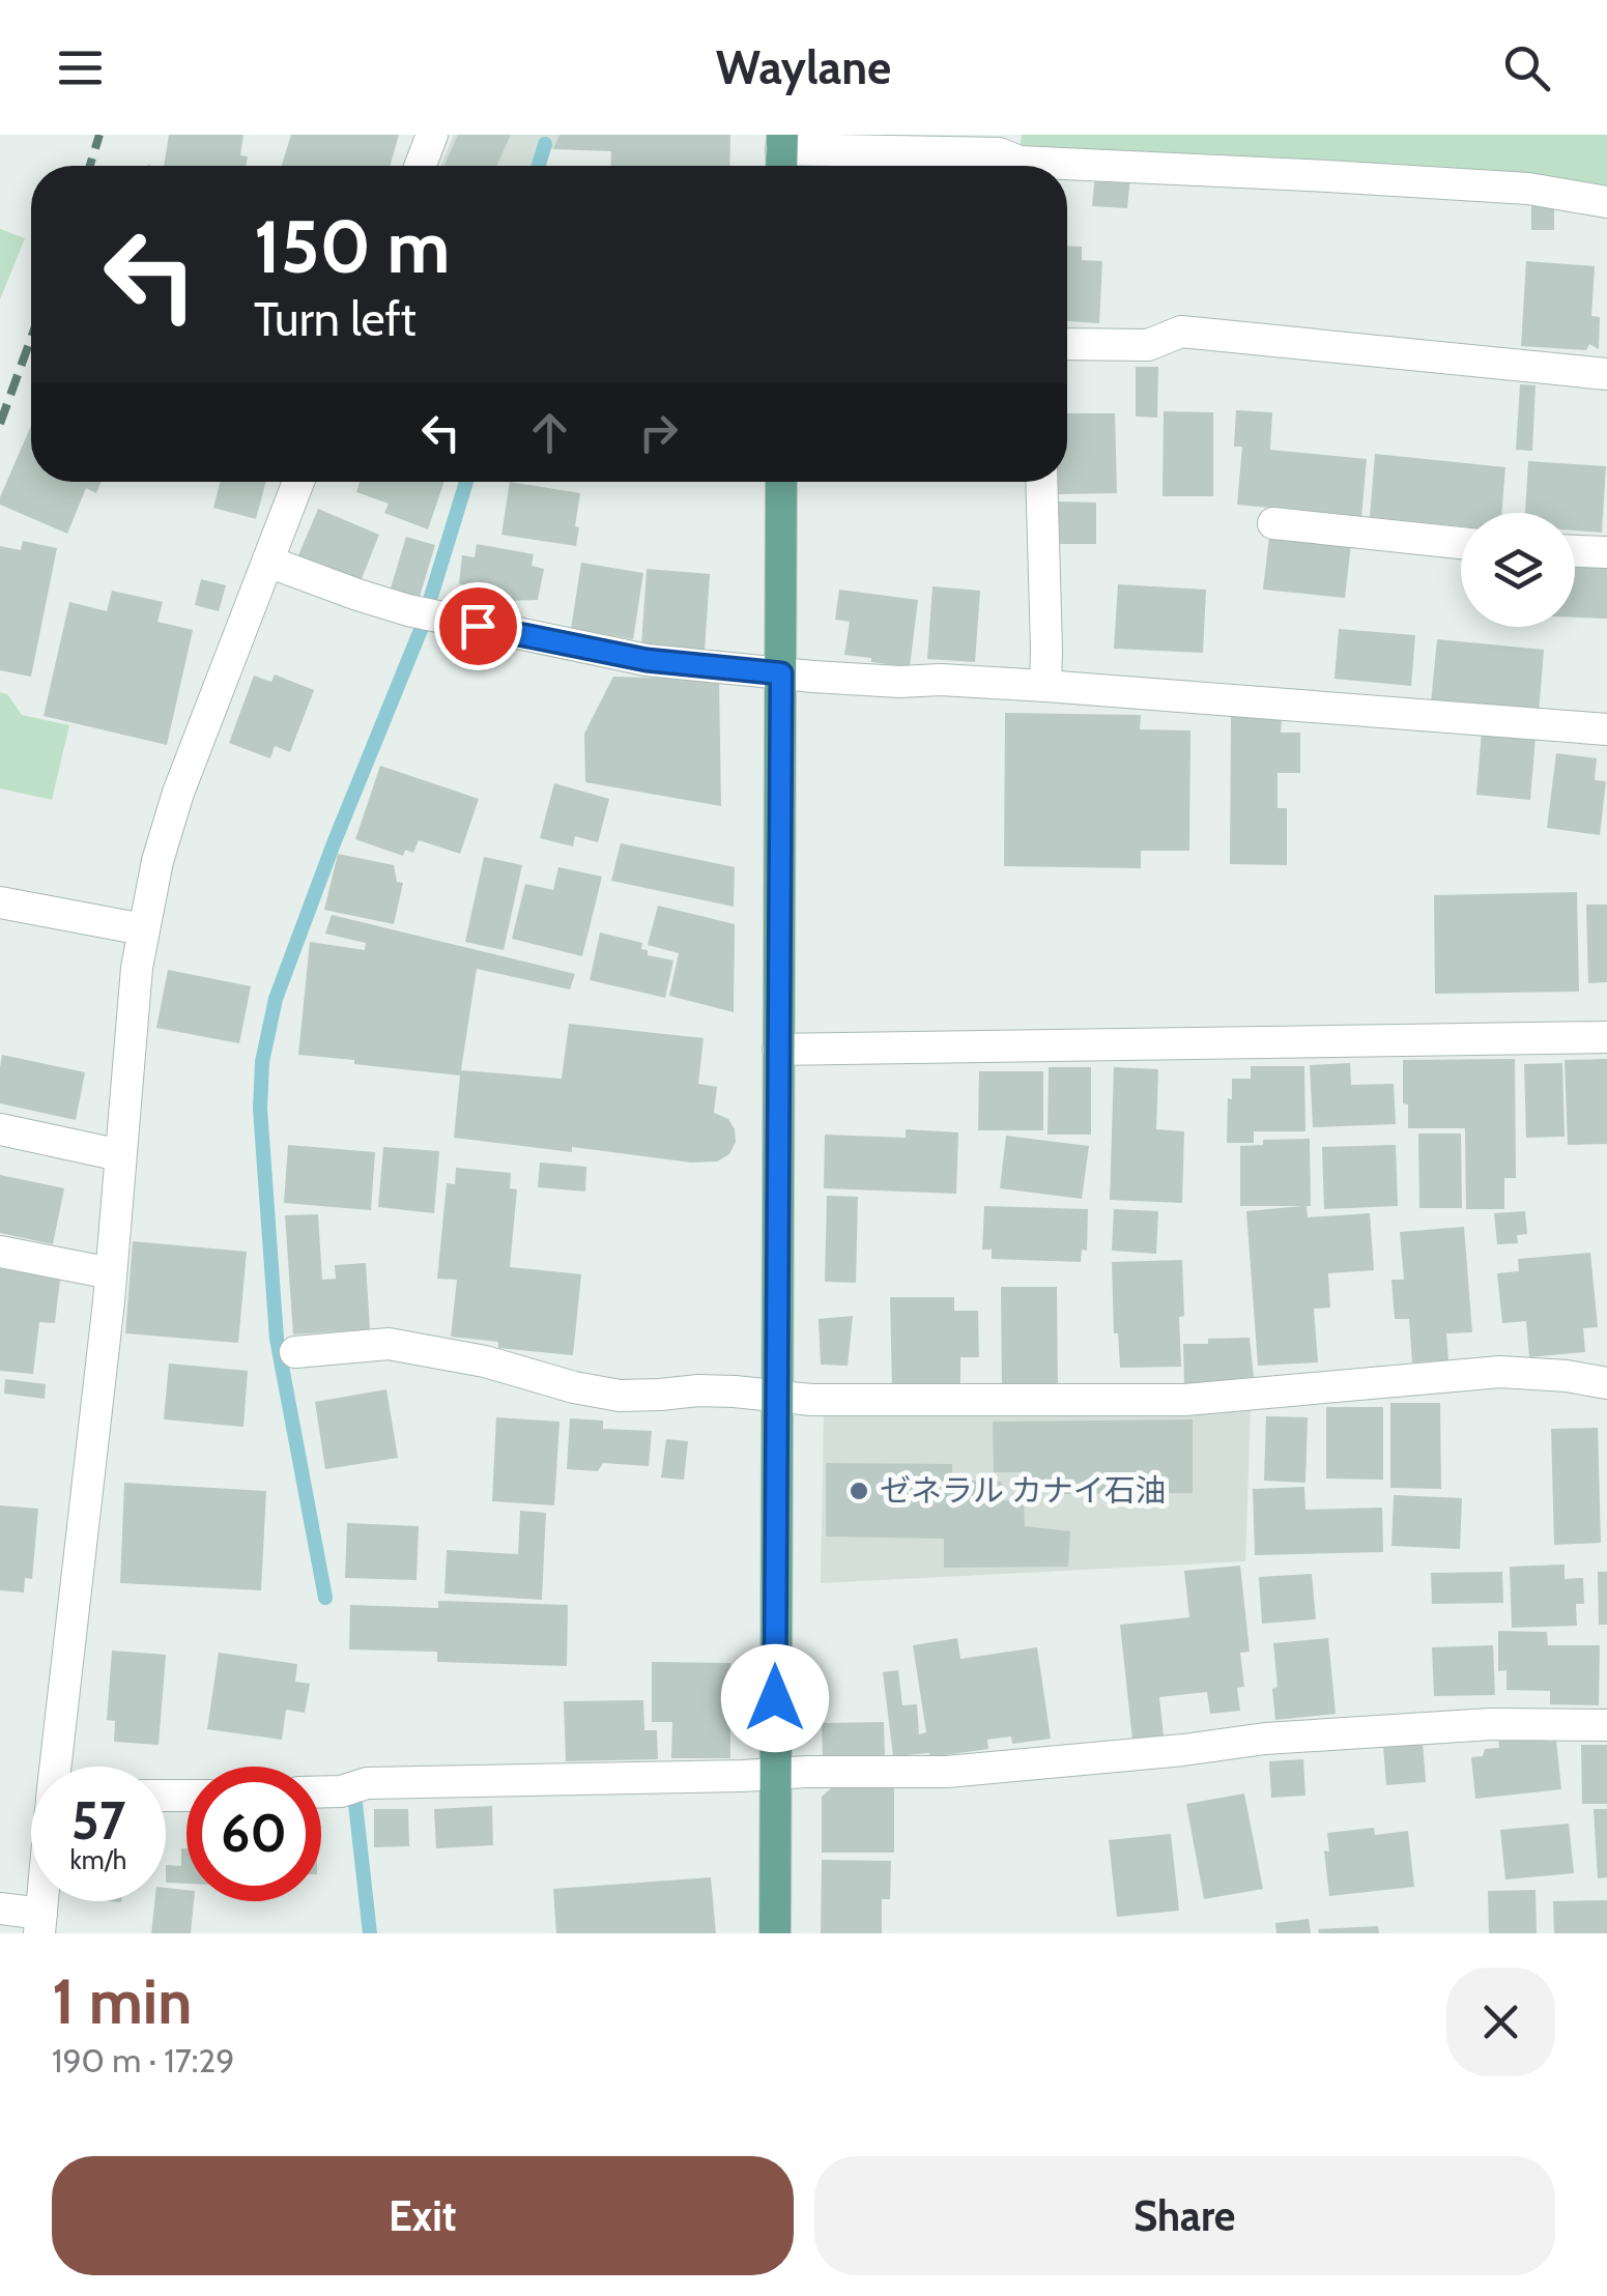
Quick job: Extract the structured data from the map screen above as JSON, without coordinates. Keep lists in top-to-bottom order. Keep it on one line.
{"places":["ゼネラル カナイ石油"],"page":{"header":"Waylane","turn":["150 m","Turn left"],"speed":"57 km/h","limit":"60","heading":["1 min","190 m · 17:29"],"buttons":["Exit","Share"]}}
